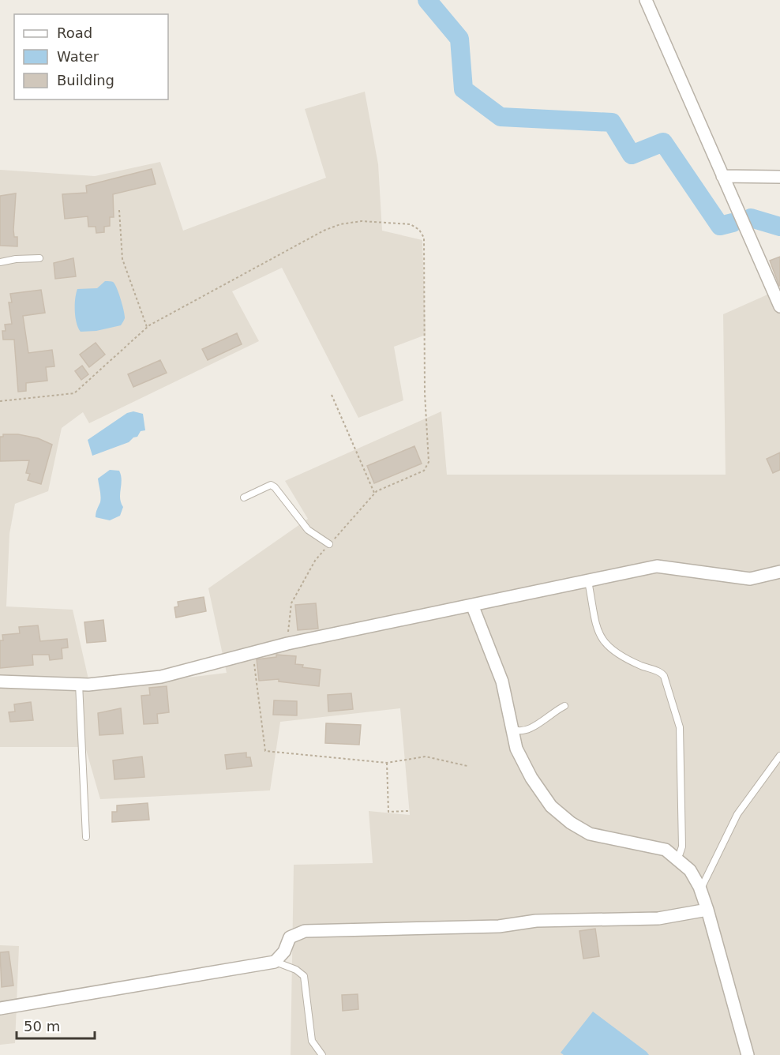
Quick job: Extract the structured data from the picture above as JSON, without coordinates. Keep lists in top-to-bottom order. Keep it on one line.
{"legend":["Road","Water","Building"],"scale_bar":"50 m"}
